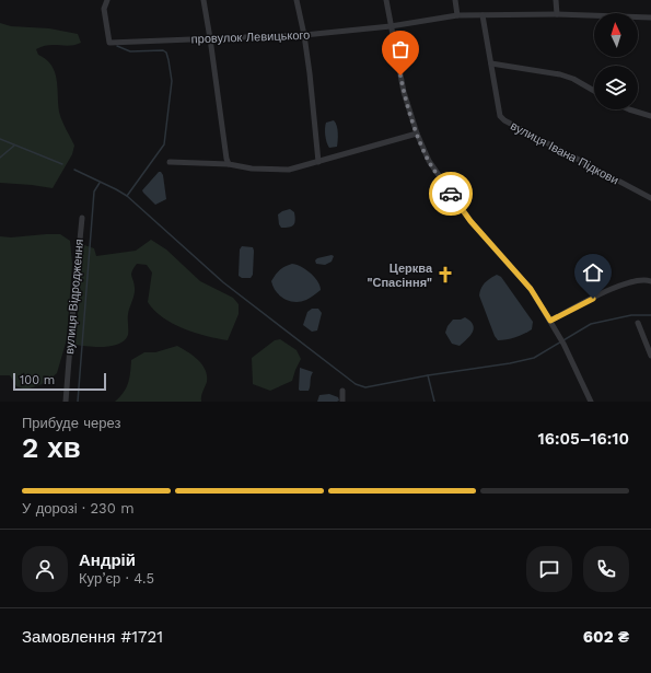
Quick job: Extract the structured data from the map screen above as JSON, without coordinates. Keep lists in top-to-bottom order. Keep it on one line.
{"streets":{"street":["провулок Левицького","вулиця Івана Підкови","вулиця Відродження"]},"crossings":[["провулок Левицького","вулиця Івана Підкови"]],"places":{"church":["Церква \"Спасіння\""]},"scale_bar":"100 m","north":"top","page":{"scale":"100 m","heading":["2 хв","Прибуде через","16:05–16:10"],"panel":["Андрій","Кур’єр · 4.5","Замовлення #1721","602 ₴"],"bar":"У дорозі · 230 m"}}
